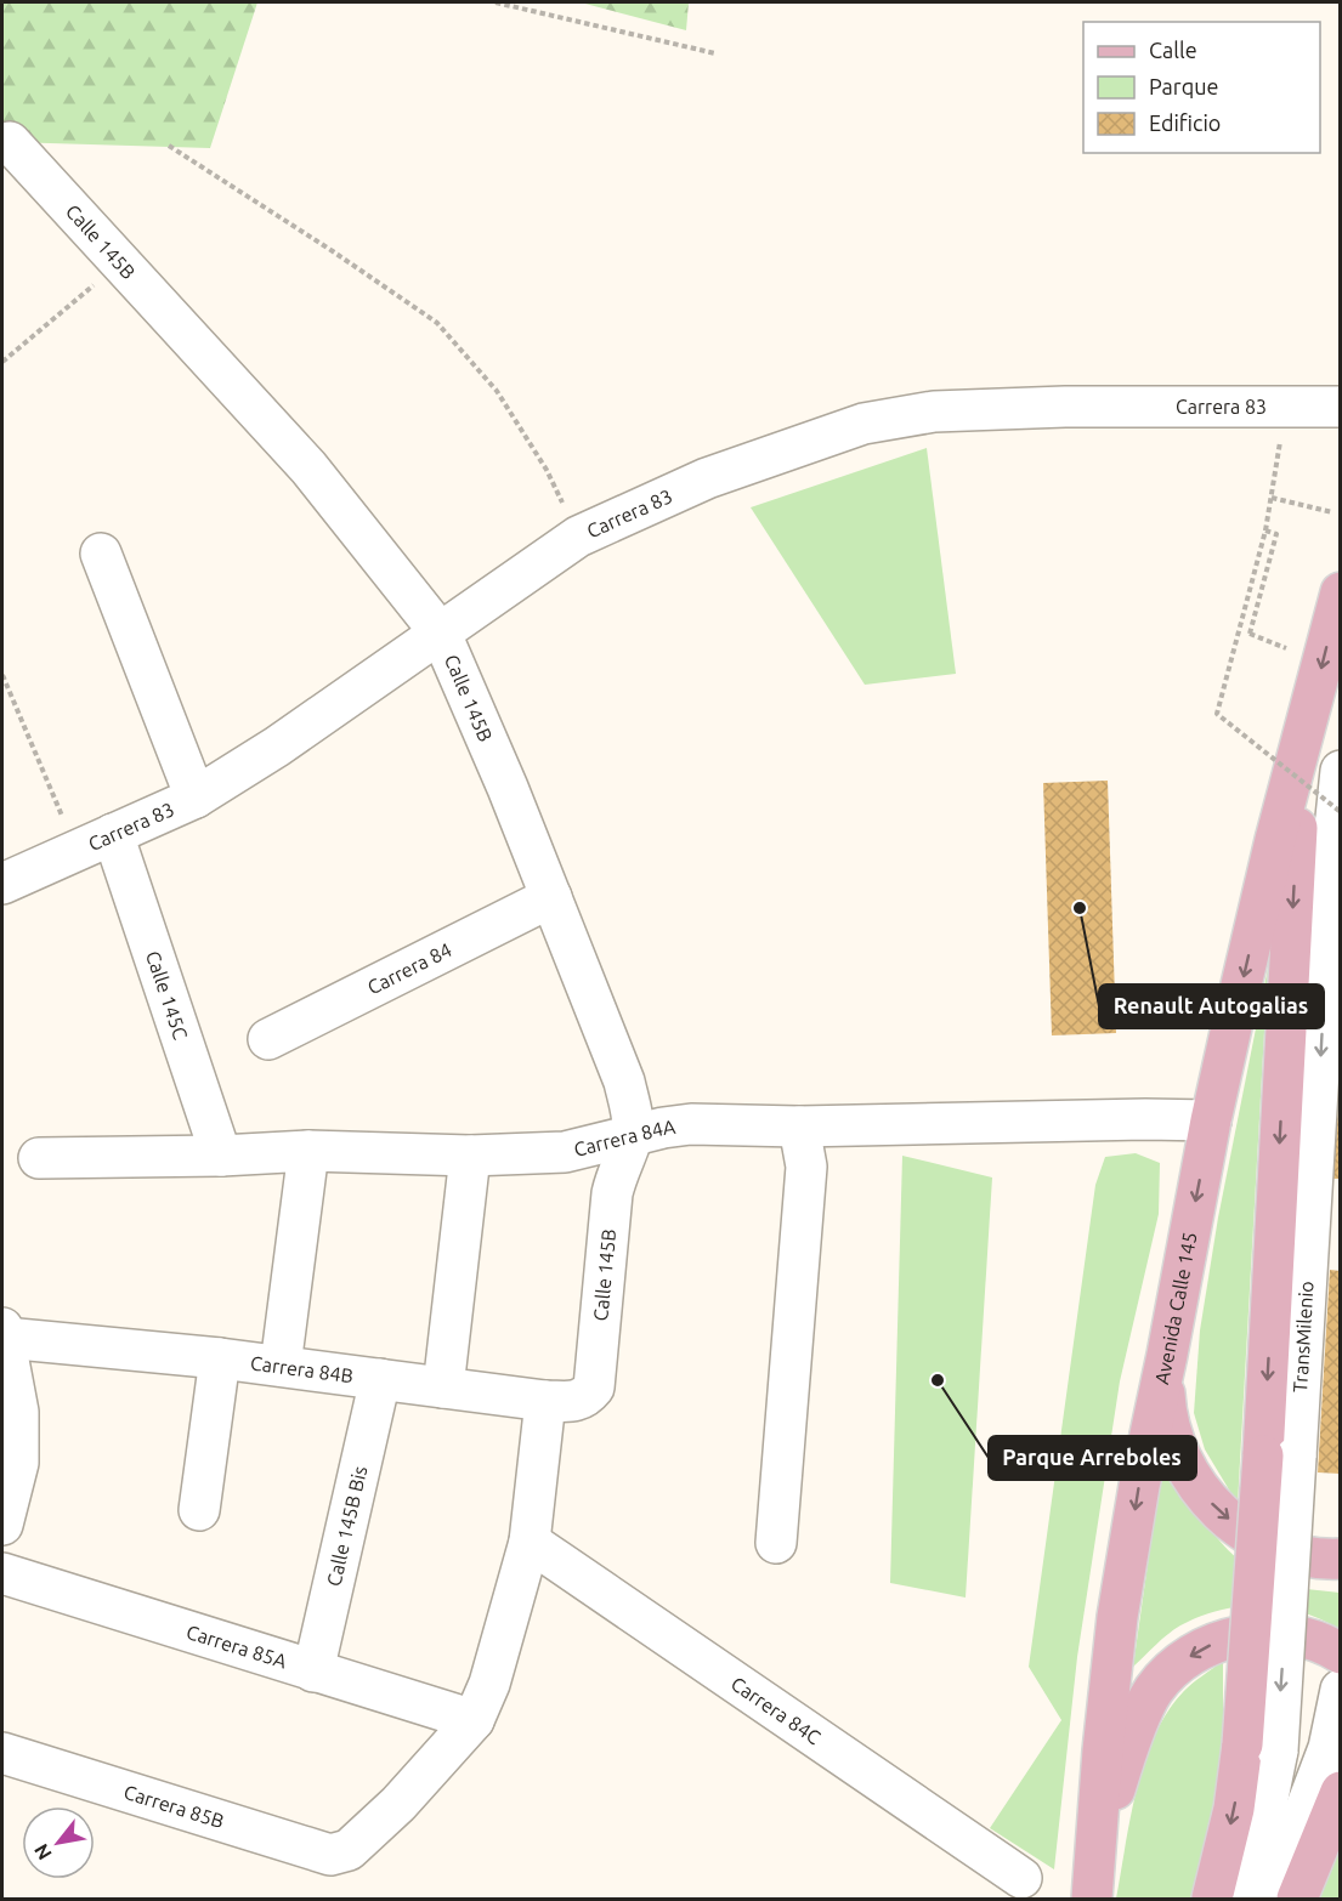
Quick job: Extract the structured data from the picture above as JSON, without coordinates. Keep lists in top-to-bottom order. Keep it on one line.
{"streets":{"main road":["Avenida Calle 145"],"street":["Calle 145B","Carrera 83","Carrera 84","Calle 145C","Carrera 84A","TransMilenio","Carrera 84B","Calle 145B Bis","Carrera 85A","Carrera 84C","Carrera 85B"]},"crossings":[["Calle 145B","Carrera 83"],["Calle 145B","Carrera 84"],["Calle 145B","Carrera 84A"],["Calle 145B","Carrera 84B"],["Carrera 83","Calle 145C"],["Calle 145C","Carrera 84A"],["Carrera 84A","Avenida Calle 145"],["Avenida Calle 145","TransMilenio"],["Carrera 84B","Calle 145B Bis"],["Calle 145B Bis","Carrera 85A"],["Carrera 85A","Carrera 85B"]],"one_way":["Avenida Calle 145","TransMilenio"],"places":["Renault Autogalias","Parque Arreboles"],"legend":["Calle","Parque","Edificio"],"north":"bottom left"}
